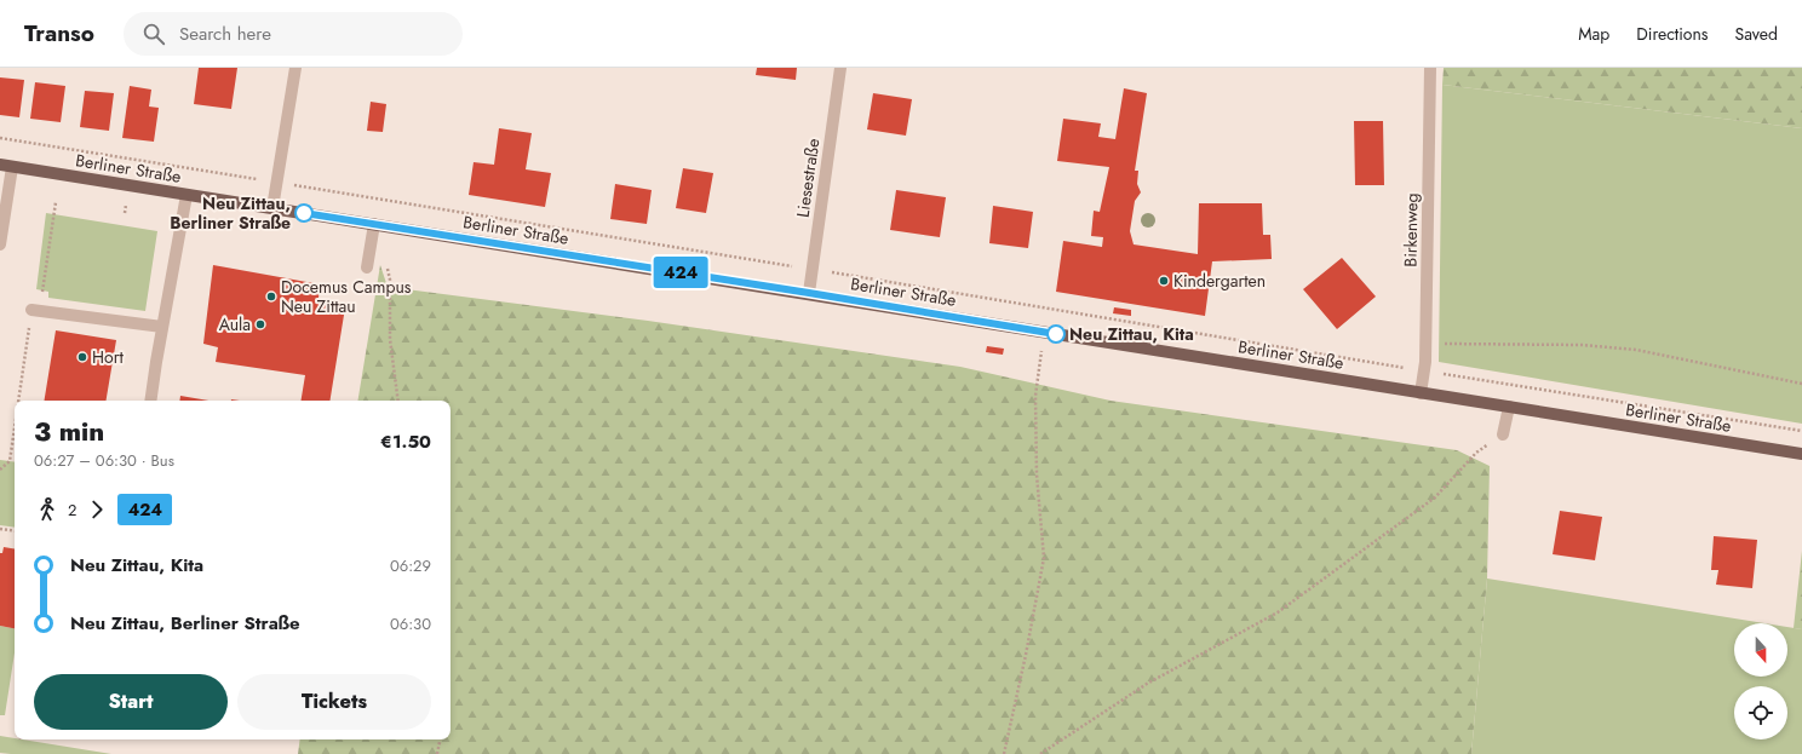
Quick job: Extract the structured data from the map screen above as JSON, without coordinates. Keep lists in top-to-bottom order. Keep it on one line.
{"streets":{"main road":["Berliner Straße"],"street":["Liesestraße","Birkenweg"]},"crossings":[["Berliner Straße","Liesestraße"],["Berliner Straße","Birkenweg"]],"places":["Neu Zittau, Berliner Straße","Kindergarten","Docemus Campus Neu Zittau","Aula","Neu Zittau, Kita","Hort"],"lines":["bus line 424"],"north":"bottom","page":{"header":"Transo","search":"Search here","nav":["Map","Directions","Saved"],"on_map":"424","heading":["3 min","06:27 – 06:30 · Bus","€1.50"],"legs":["2","424"],"list":[{"name":"Neu Zittau, Kita","value":"06:29"},{"name":"Neu Zittau, Berliner Straße","value":"06:30"}],"buttons":["Start","Tickets"]}}
